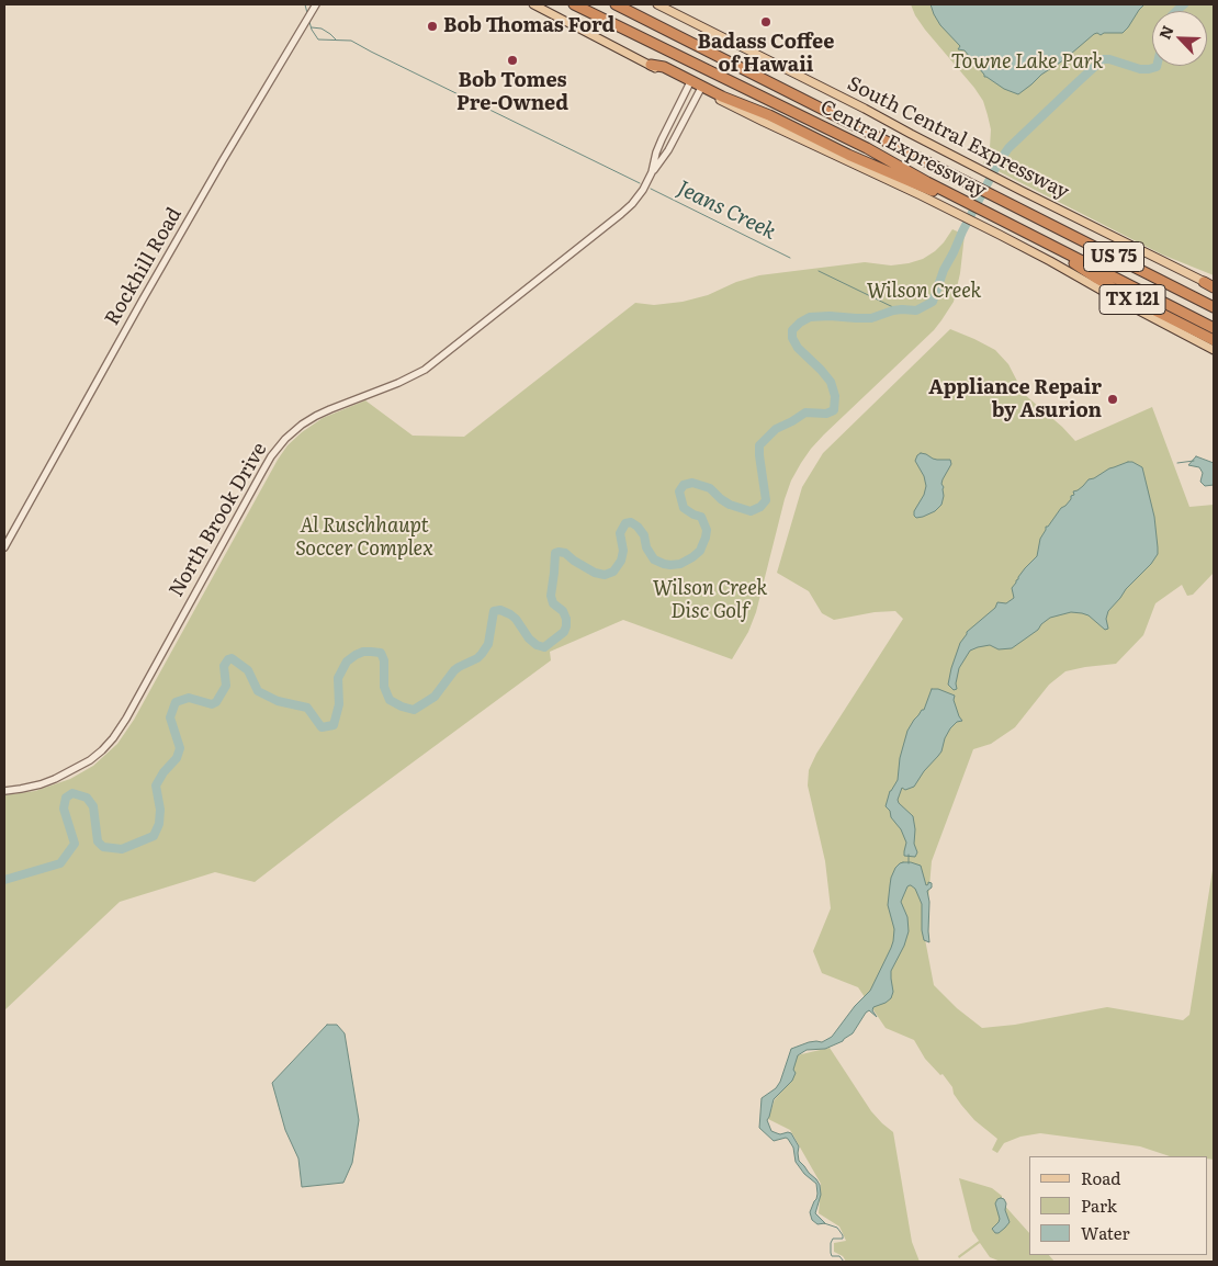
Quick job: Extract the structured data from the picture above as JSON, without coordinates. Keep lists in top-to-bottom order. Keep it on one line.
{"streets":{"highway":["Central Expressway","US 75","TX 121"],"main road":["South Central Expressway"],"street":["Rockhill Road","North Brook Drive"]},"crossings":[["Central Expressway","TX 121"]],"water":["Jeans Creek"],"parks":["Towne Lake Park","Wilson Creek","Al Ruschhaupt Soccer Complex","Wilson Creek Disc Golf"],"places":["Badass Coffee of Hawaii","Bob Thomas Ford","Bob Tomes Pre-Owned","Appliance Repair by Asurion"],"legend":["Road","Park","Water"],"north":"top left"}
